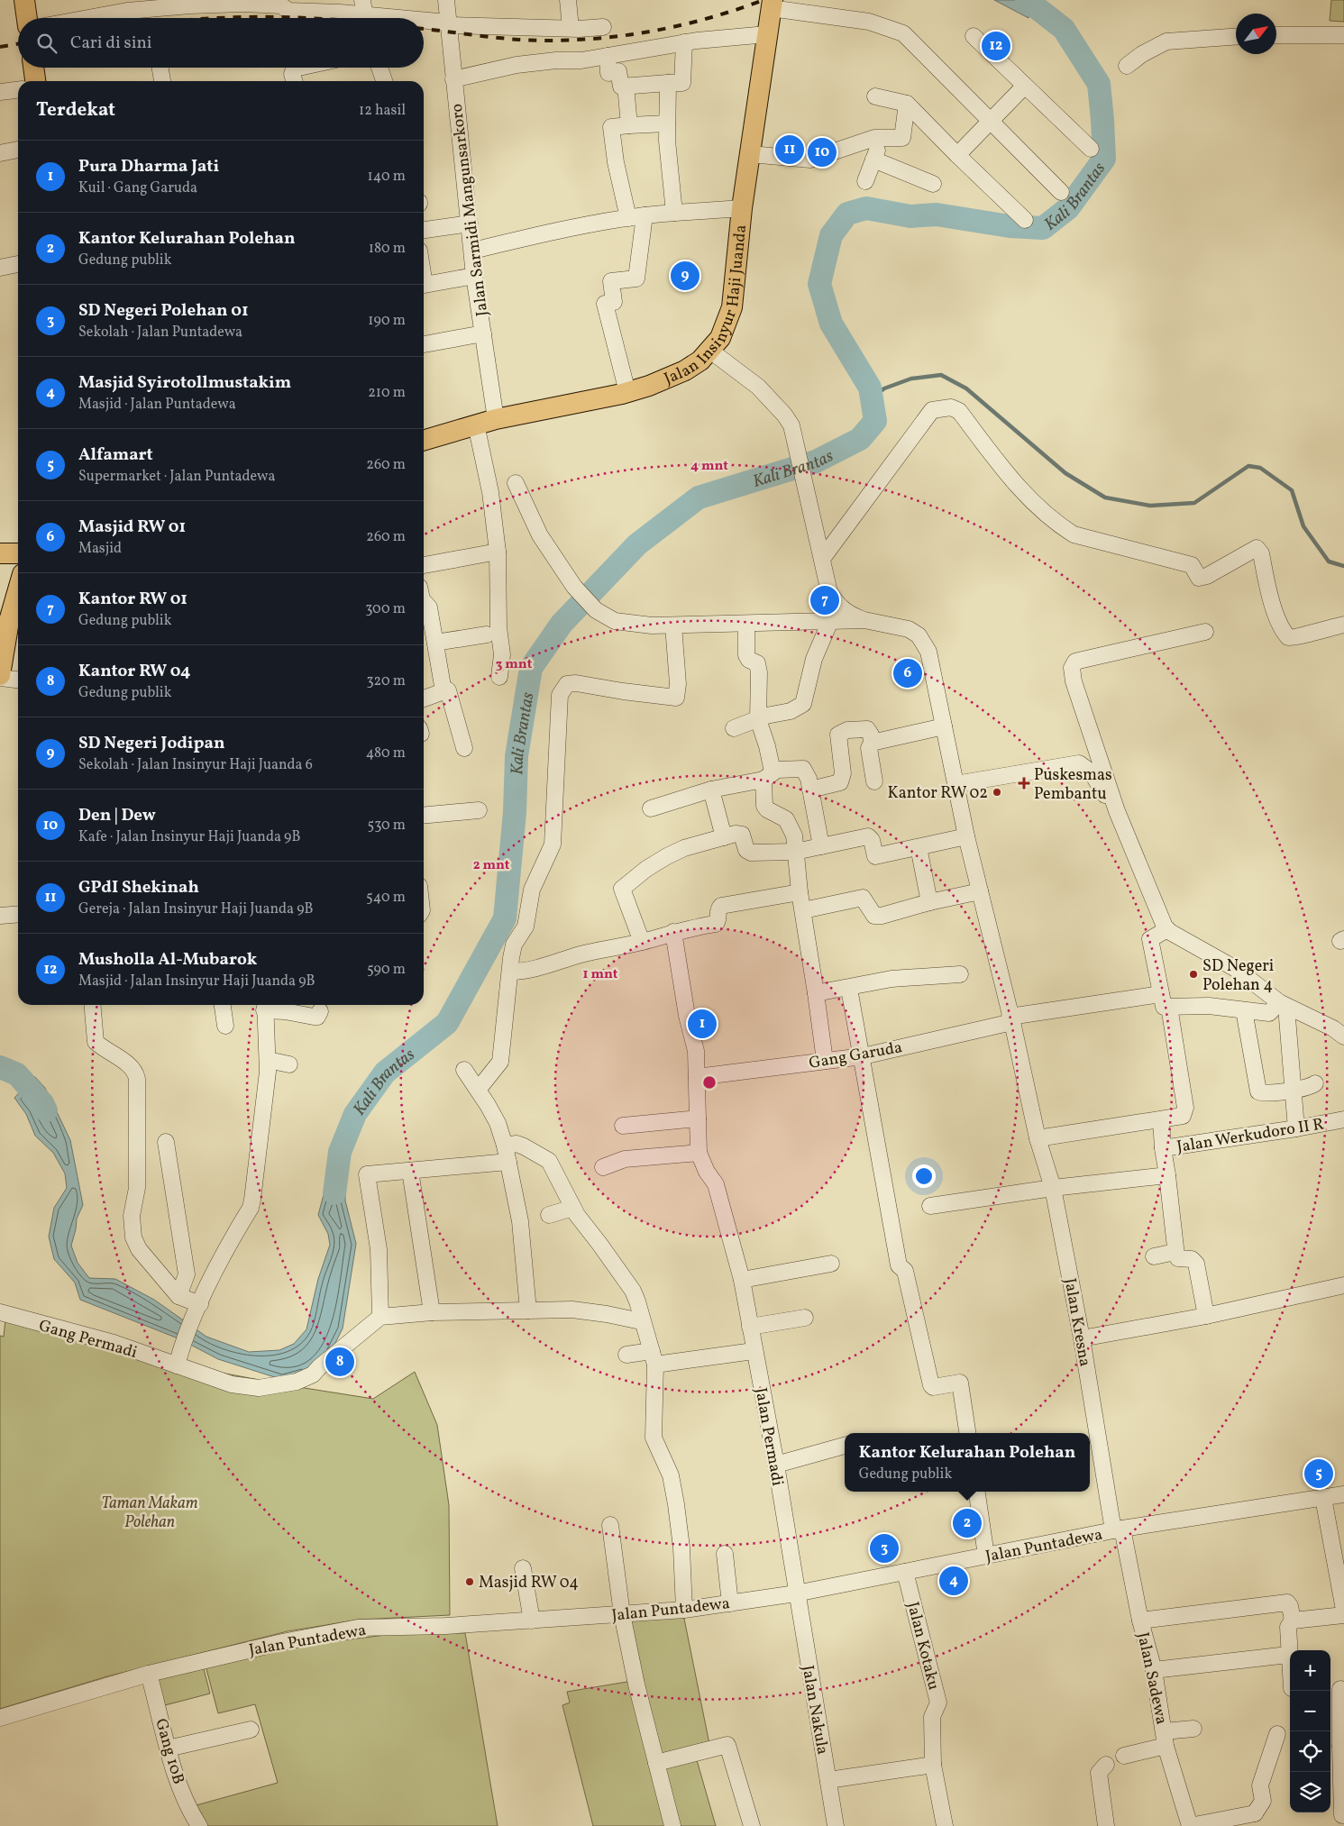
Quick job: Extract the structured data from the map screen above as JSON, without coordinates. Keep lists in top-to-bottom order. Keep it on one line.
{"streets":{"main road":["Jalan Insinyur Haji Juanda"],"street":["Jalan Sarmidi Mangunsarkoro","Gang Garuda","Jalan Werkudoro II R","Jalan Kresna","Gang Permadi","Jalan Permadi","Jalan Puntadewa","Jalan Kotaku","Jalan Sadewa","Jalan Nakula","Gang 10B"]},"crossings":[["Jalan Sarmidi Mangunsarkoro","Jalan Insinyur Haji Juanda"],["Gang Garuda","Jalan Kresna"],["Jalan Werkudoro II R","Jalan Kresna"],["Jalan Kresna","Jalan Puntadewa"],["Jalan Kresna","Jalan Sadewa"],["Jalan Permadi","Jalan Puntadewa"],["Jalan Permadi","Jalan Nakula"],["Jalan Puntadewa","Jalan Kotaku"],["Jalan Puntadewa","Jalan Sadewa"],["Jalan Puntadewa","Jalan Nakula"],["Jalan Puntadewa","Gang 10B"]],"water":["Kali Brantas"],"parks":["Taman Makam Polehan"],"places":{"health":["Puskesmas Pembantu"],"other":["Kantor RW 02","SD Negeri Polehan 4","Masjid RW 04"]},"north":"top right","page":{"search":"Cari di sini","pins":["12","11","10","9","7","6","1","8","5","2","3","4"],"heading":["Terdekat","12 hasil"],"list":[{"mark":"1","name":"Pura Dharma Jati","note":"Kuil · Gang Garuda","value":"140 m"},{"mark":"2","name":"Kantor Kelurahan Polehan","note":"Gedung publik","value":"180 m"},{"mark":"3","name":"SD Negeri Polehan 01","note":"Sekolah · Jalan Puntadewa","value":"190 m"},{"mark":"4","name":"Masjid Syirotollmustakim","note":"Masjid · Jalan Puntadewa","value":"210 m"},{"mark":"5","name":"Alfamart","note":"Supermarket · Jalan Puntadewa","value":"260 m"},{"mark":"6","name":"Masjid RW 01","note":"Masjid","value":"260 m"},{"mark":"7","name":"Kantor RW 01","note":"Gedung publik","value":"300 m"},{"mark":"8","name":"Kantor RW 04","note":"Gedung publik","value":"320 m"},{"mark":"9","name":"SD Negeri Jodipan","note":"Sekolah · Jalan Insinyur Haji Juanda 6","value":"480 m"},{"mark":"10","name":"Den | Dew","note":"Kafe · Jalan Insinyur Haji Juanda 9B","value":"530 m"},{"mark":"11","name":"GPdI Shekinah","note":"Gereja · Jalan Insinyur Haji Juanda 9B","value":"540 m"},{"mark":"12","name":"Musholla Al-Mubarok","note":"Masjid · Jalan Insinyur Haji Juanda 9B","value":"590 m"}],"popup":["Kantor Kelurahan Polehan","Gedung publik"],"map_buttons":["+","−"]},"rings":["4 mnt","3 mnt","2 mnt","1 mnt"]}
